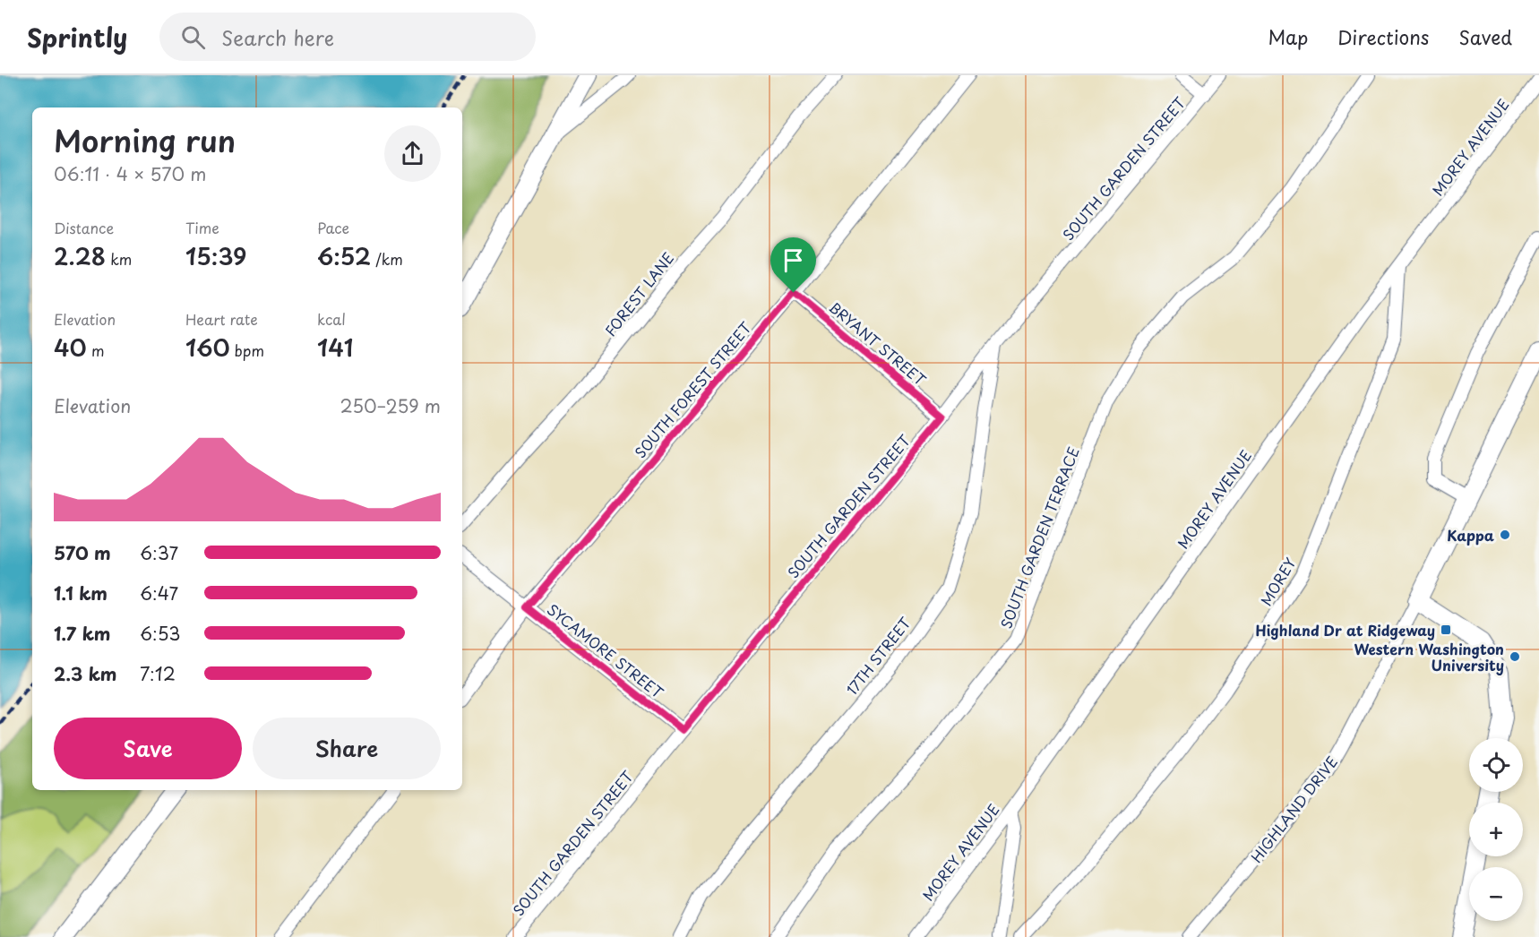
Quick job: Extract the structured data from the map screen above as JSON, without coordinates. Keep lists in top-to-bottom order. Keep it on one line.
{"streets":{"street":["MOREY AVENUE","SOUTH GARDEN STREET","FOREST LANE","BRYANT STREET","SOUTH FOREST STREET","SOUTH GARDEN TERRACE","MOREY","SYCAMORE STREET","17TH STREET","HIGHLAND DRIVE"]},"crossings":[["MOREY AVENUE","MOREY"],["SOUTH GARDEN STREET","BRYANT STREET"],["SOUTH GARDEN STREET","SYCAMORE STREET"],["SOUTH GARDEN STREET","17TH STREET"],["BRYANT STREET","SOUTH FOREST STREET"],["SOUTH FOREST STREET","SYCAMORE STREET"]],"places":{"other":["Kappa","Western Washington University"],"transit":["Highland Dr at Ridgeway"]},"page":{"header":"Sprintly","search":"Search here","nav":["Map","Directions","Saved"],"heading":["Morning run","06:11 · 4 × 570 m"],"stats":[["Distance","2.28 km"],["Time","15:39"],["Pace","6:52 /km"],["Elevation","40 m"],["Heart rate","160 bpm"],["kcal","141"]],"chart":["Elevation","250–259 m"],"list":[{"name":"570 m","note":"6:37"},{"name":"1.1 km","note":"6:47"},{"name":"1.7 km","note":"6:53"},{"name":"2.3 km","note":"7:12"}],"buttons":["Save","Share"],"map_buttons":["+","−"]}}
